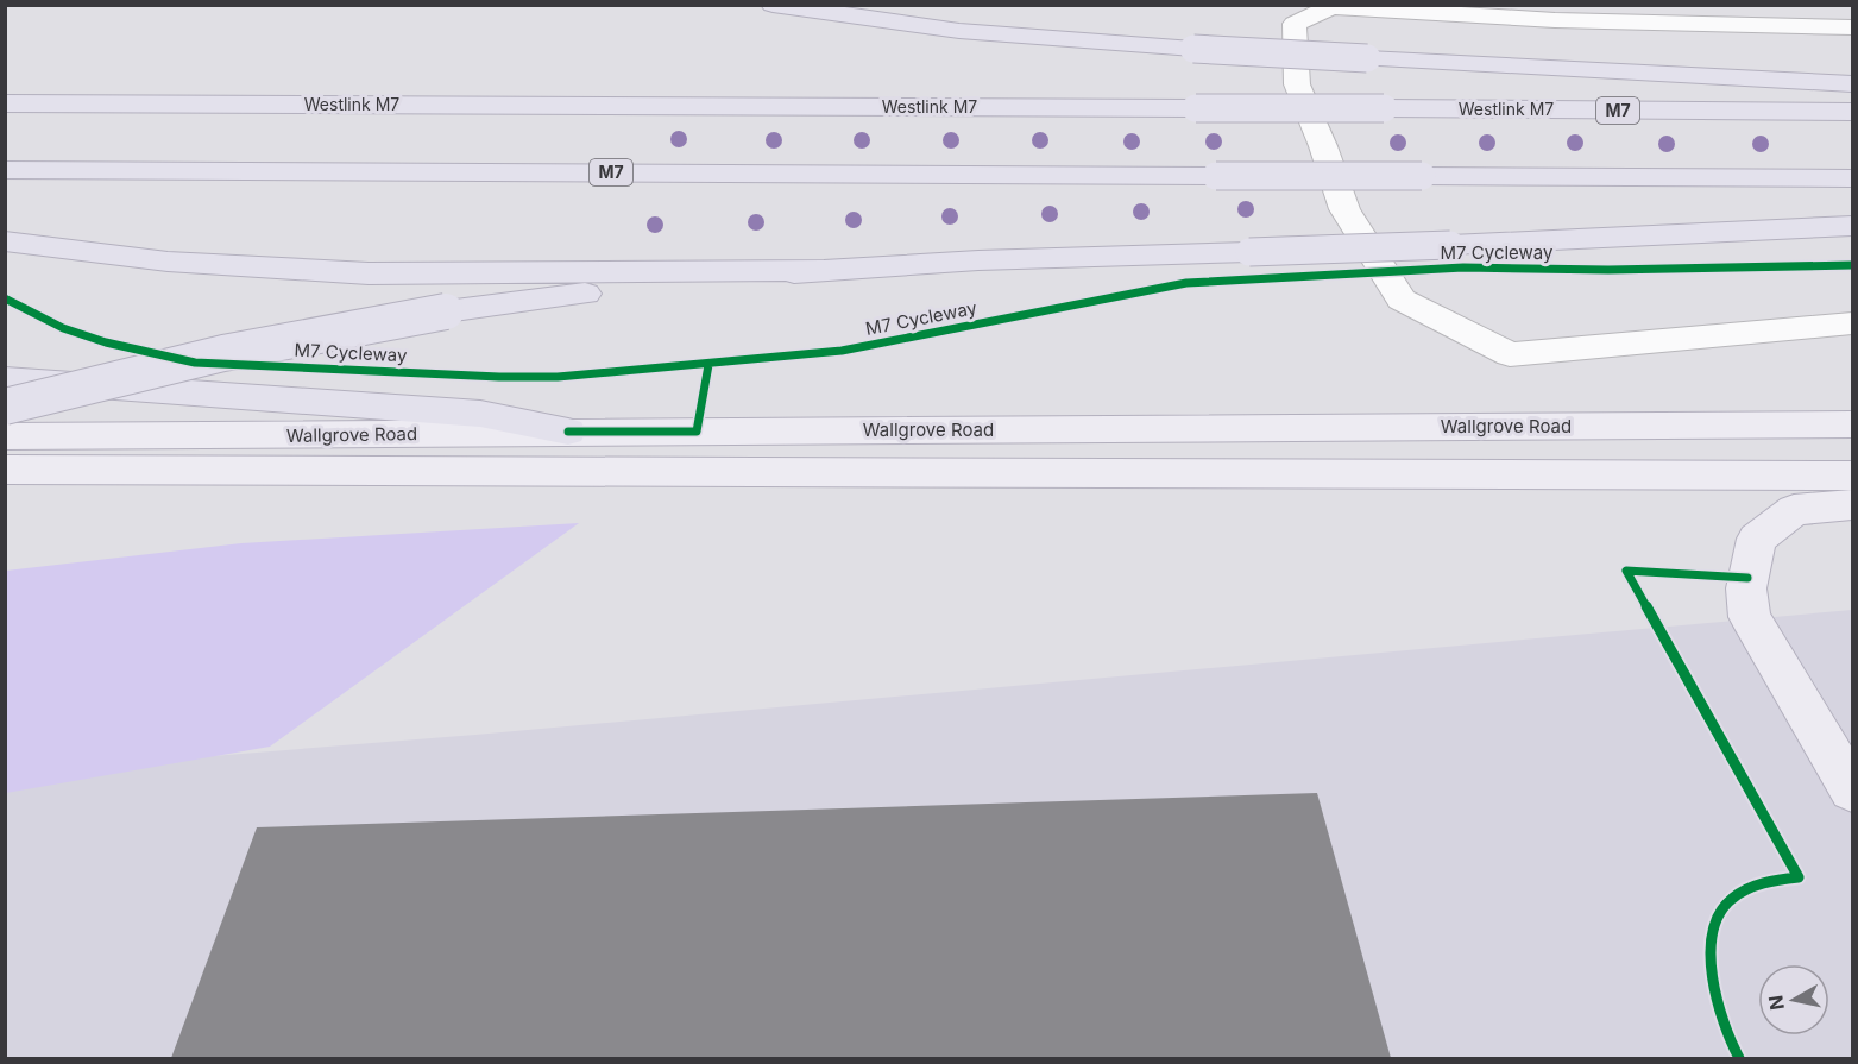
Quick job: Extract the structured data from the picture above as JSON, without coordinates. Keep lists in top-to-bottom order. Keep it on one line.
{"streets":{"highway":["Westlink M7","M7"],"main road":["Wallgrove Road"],"cycle path":["M7 Cycleway"]},"north":"left"}
